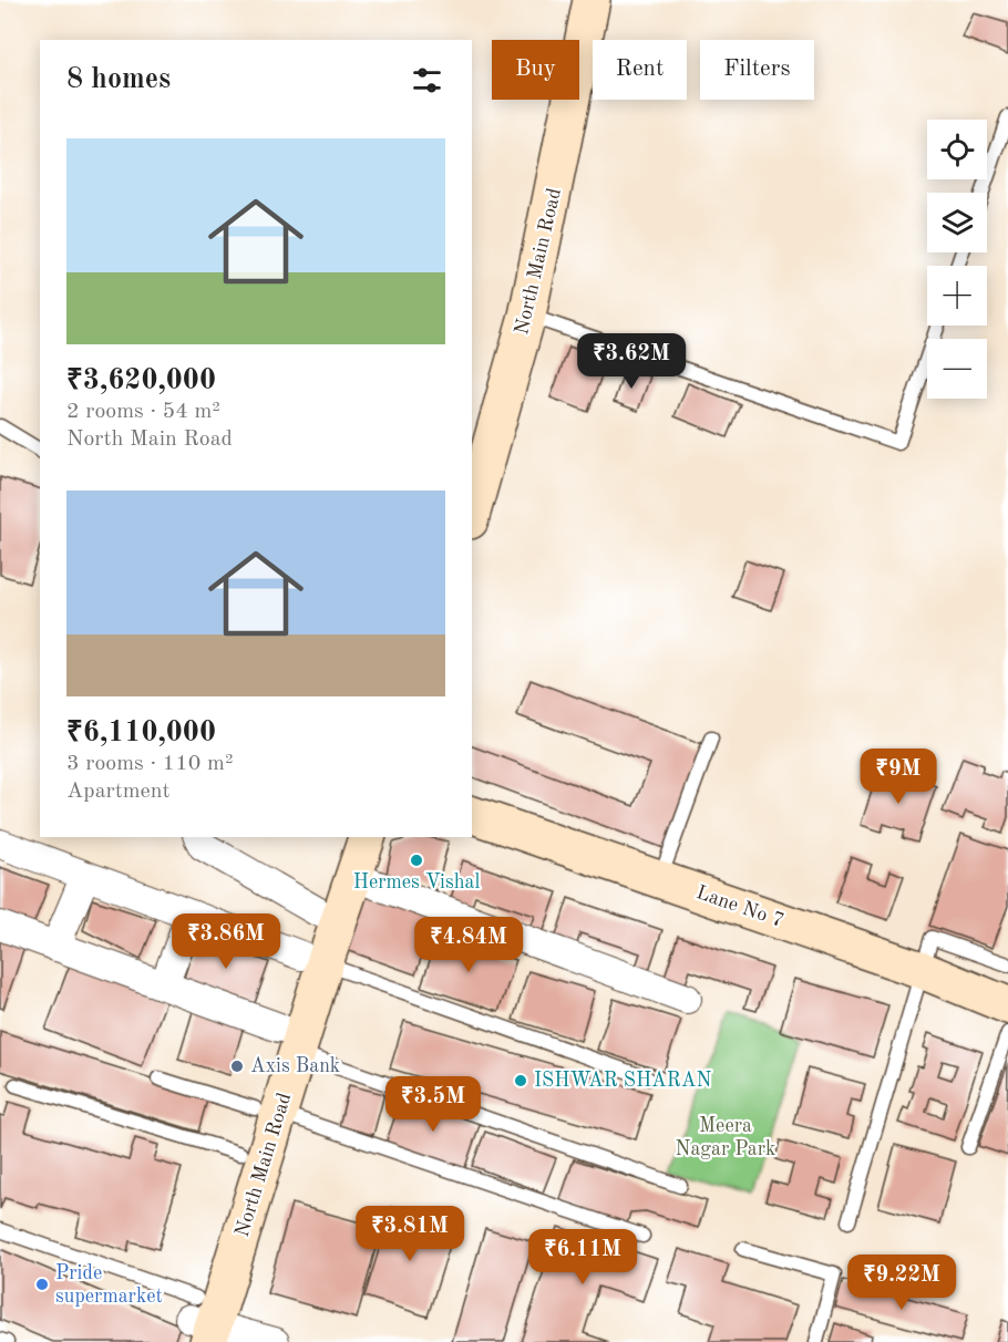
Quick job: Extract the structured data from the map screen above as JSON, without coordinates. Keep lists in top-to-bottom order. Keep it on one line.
{"streets":{"main road":["North Main Road","Lane No 7"]},"parks":["Meera Nagar Park"],"places":["Hermes Vishal","Axis Bank","ISHWAR SHARAN","Pride supermarket"],"page":{"chip":["Buy","Rent","Filters"],"heading":"8 homes","map_buttons":["+","−"],"list":[{"name":"₹3,620,000","note":"2 rooms · 54 m² · North Main Road"},{"name":"₹6,110,000","note":"3 rooms · 110 m² · Apartment"}],"price":["₹3.62M","₹9M","₹3.86M","₹4.84M","₹3.5M","₹3.81M","₹6.11M","₹9.22M"]}}
